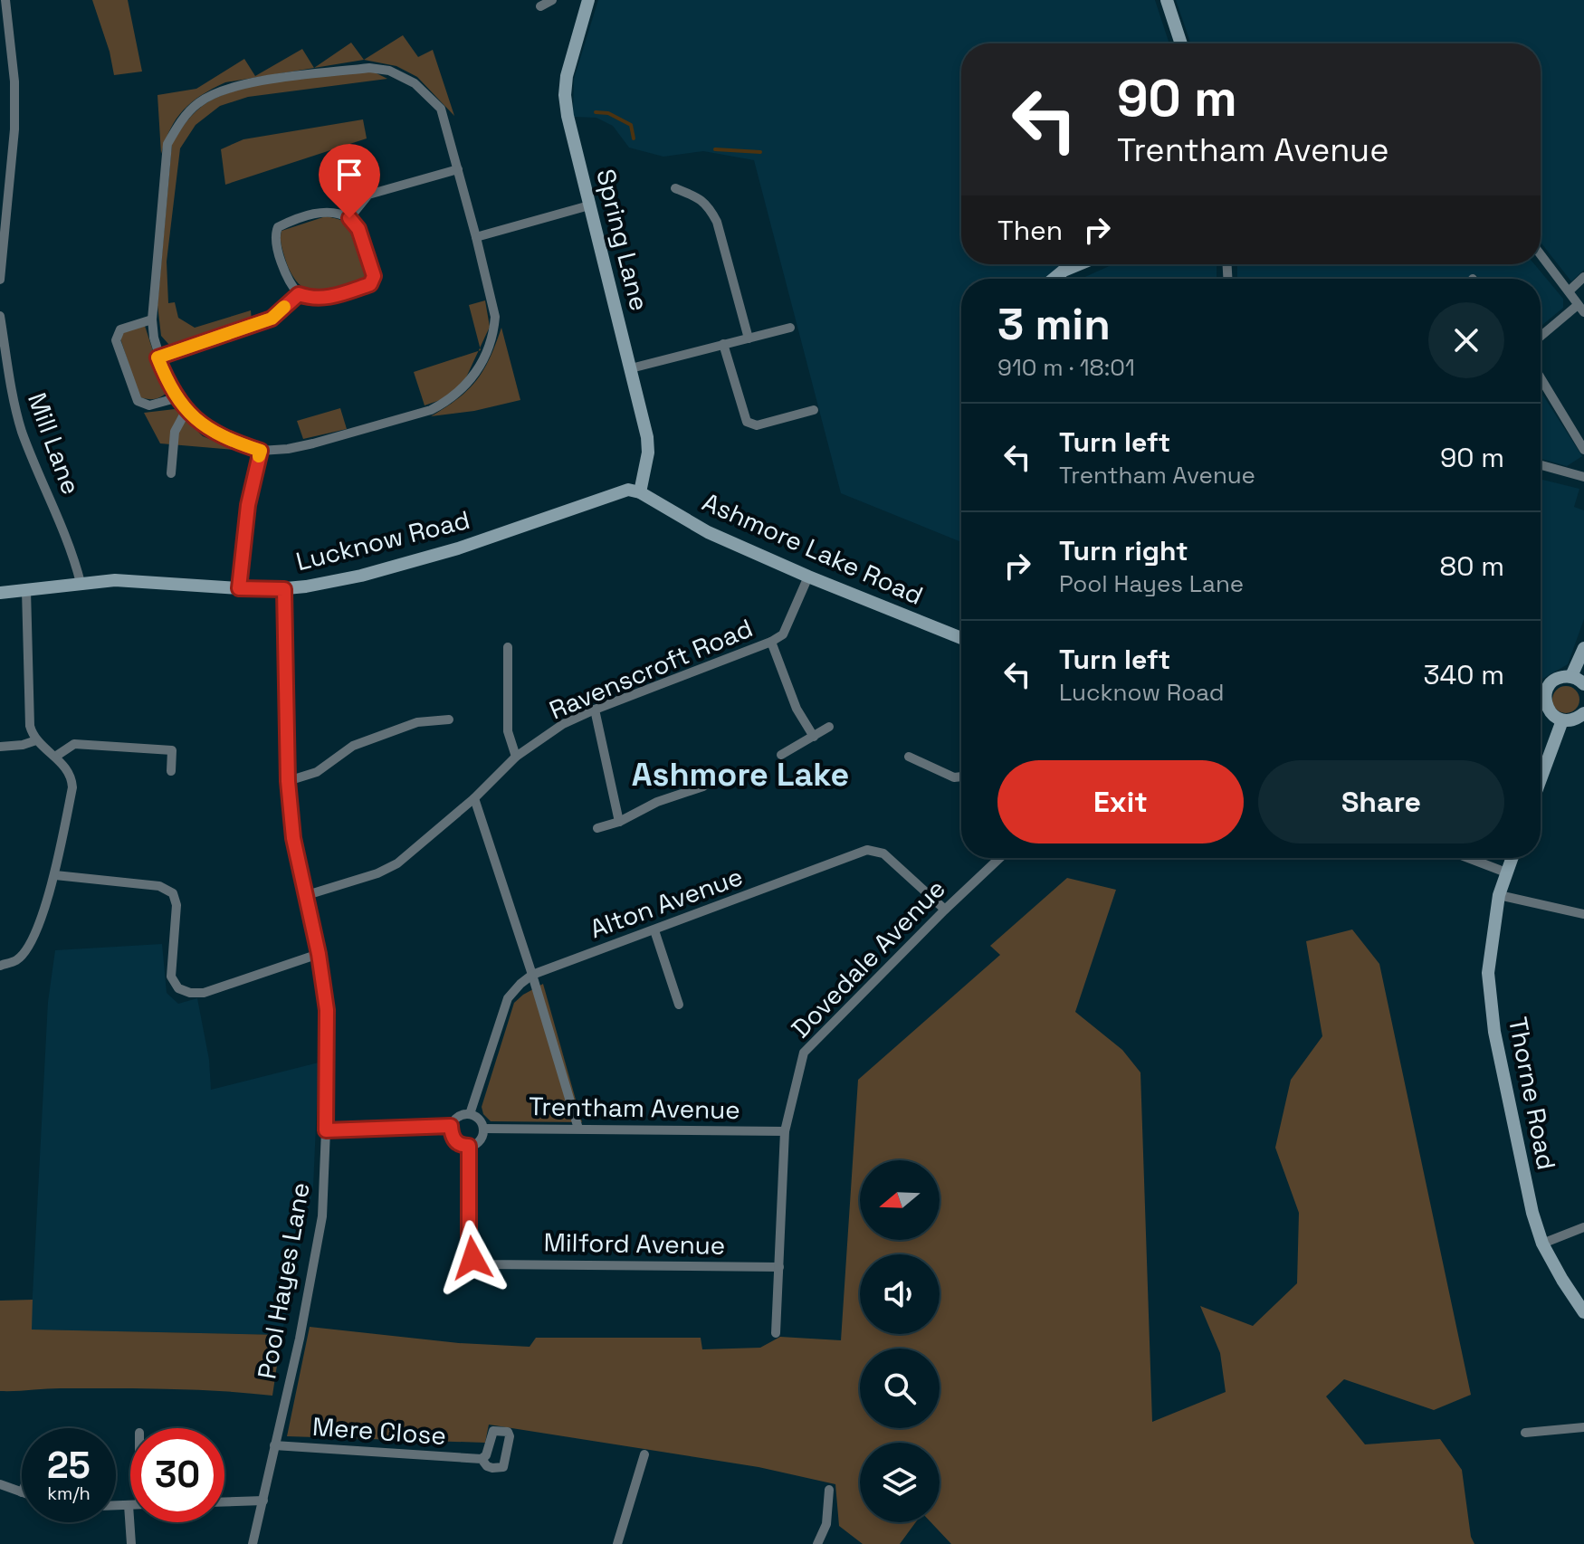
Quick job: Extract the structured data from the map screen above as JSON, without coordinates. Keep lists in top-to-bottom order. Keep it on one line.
{"streets":{"street":["Spring Lane","Mill Lane","Lucknow Road","Ashmore Lake Road","Ravenscroft Road","Alton Avenue","Dovedale Avenue","Thorne Road","Trentham Avenue","Milford Avenue","Pool Hayes Lane","Mere Close"]},"crossings":[["Spring Lane","Lucknow Road"],["Spring Lane","Ashmore Lake Road"],["Mill Lane","Lucknow Road"],["Lucknow Road","Ashmore Lake Road"],["Lucknow Road","Pool Hayes Lane"],["Ashmore Lake Road","Ravenscroft Road"],["Ravenscroft Road","Pool Hayes Lane"],["Alton Avenue","Dovedale Avenue"],["Alton Avenue","Trentham Avenue"],["Alton Avenue","Milford Avenue"],["Dovedale Avenue","Trentham Avenue"],["Dovedale Avenue","Milford Avenue"],["Trentham Avenue","Milford Avenue"],["Pool Hayes Lane","Mere Close"]],"districts":["Ashmore Lake"],"north":"left","page":{"turn":["90 m","Trentham Avenue"],"then":"Then","heading":["3 min","910 m · 18:01"],"list":[{"name":"Turn left","note":"Trentham Avenue","value":"90 m"},{"name":"Turn right","note":"Pool Hayes Lane","value":"80 m"},{"name":"Turn left","note":"Lucknow Road","value":"340 m"}],"buttons":["Exit","Share"],"speed":"25 km/h","limit":"30"}}
